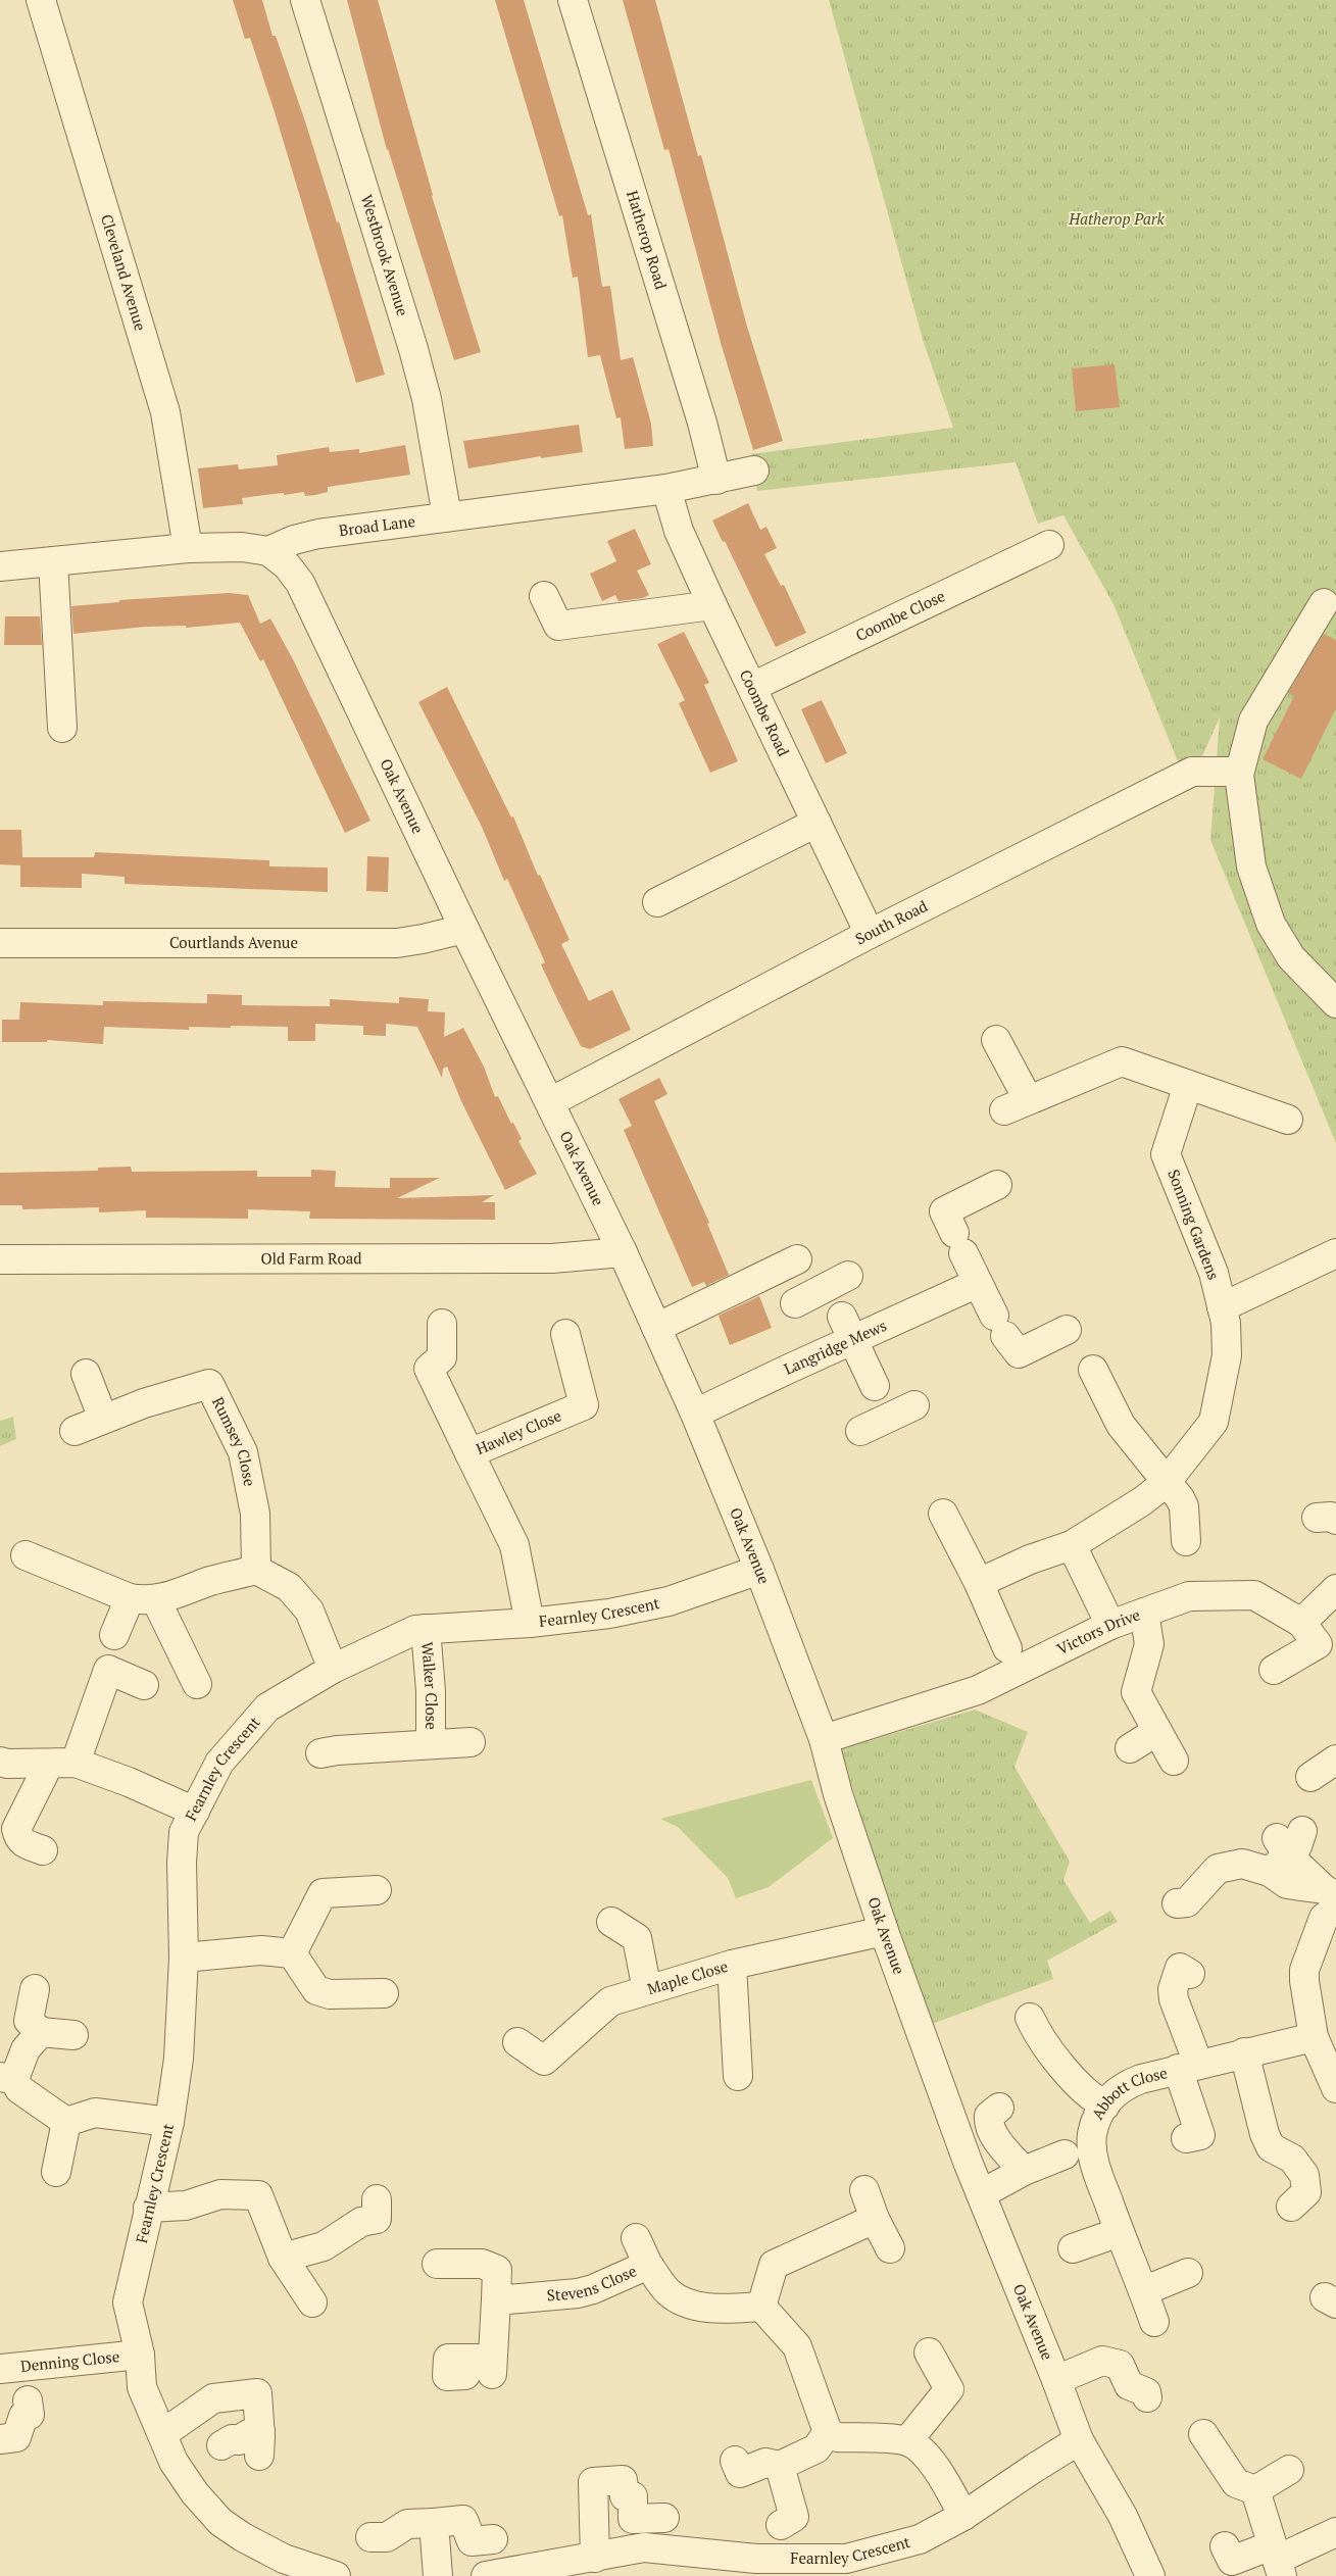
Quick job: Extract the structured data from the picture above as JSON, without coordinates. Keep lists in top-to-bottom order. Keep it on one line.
{"streets":{"street":["Hatherop Road","Westbrook Avenue","Cleveland Avenue","Broad Lane","Coombe Close","Coombe Road","Oak Avenue","South Road","Courtlands Avenue","Sonning Gardens","Old Farm Road","Langridge Mews","Hawley Close","Rumsey Close","Fearnley Crescent","Victors Drive","Walker Close","Maple Close","Abbott Close","Stevens Close","Denning Close"]},"crossings":[["Hatherop Road","Broad Lane"],["Westbrook Avenue","Broad Lane"],["Cleveland Avenue","Broad Lane"],["Broad Lane","Coombe Road"],["Broad Lane","Oak Avenue"],["Coombe Close","Coombe Road"],["Coombe Road","South Road"],["Oak Avenue","South Road"],["Oak Avenue","Courtlands Avenue"],["Oak Avenue","Old Farm Road"],["Oak Avenue","Langridge Mews"],["Oak Avenue","Fearnley Crescent"],["Oak Avenue","Victors Drive"],["Oak Avenue","Maple Close"],["Hawley Close","Fearnley Crescent"],["Fearnley Crescent","Walker Close"],["Fearnley Crescent","Denning Close"]],"parks":["Hatherop Park"]}
